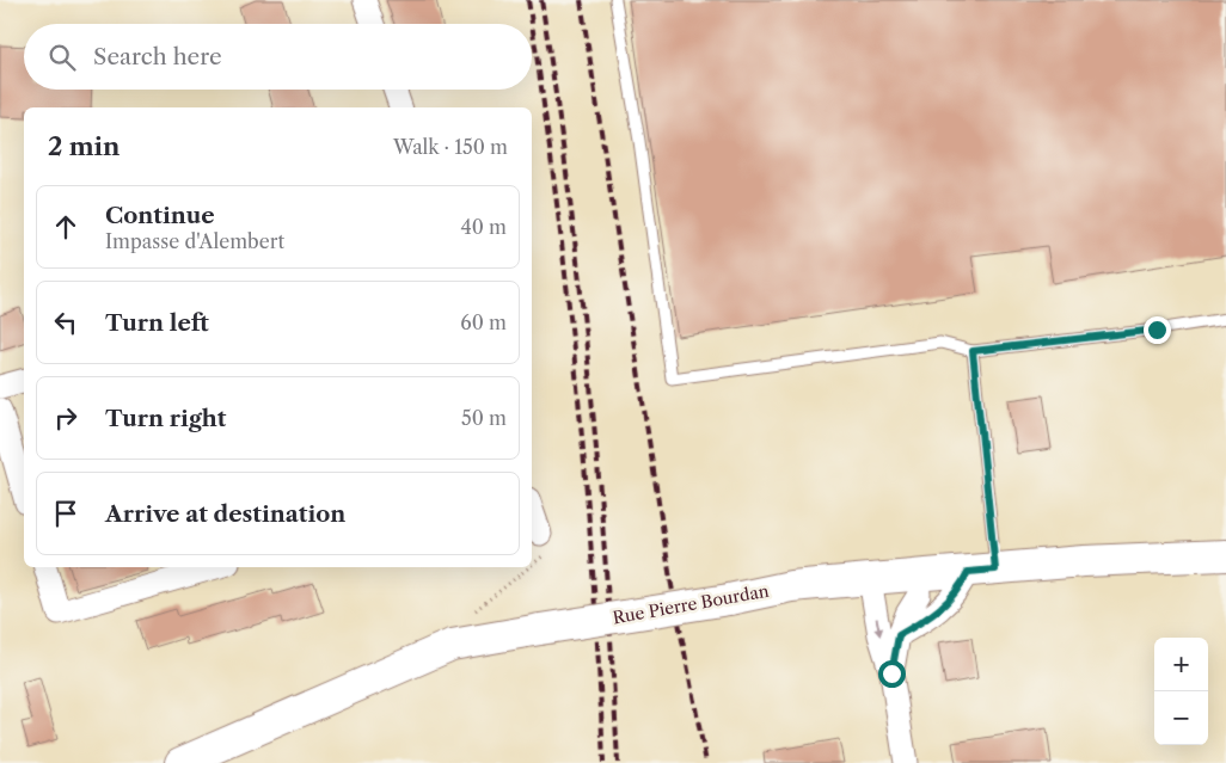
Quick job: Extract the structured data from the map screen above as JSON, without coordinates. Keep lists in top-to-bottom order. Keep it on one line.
{"streets":{"street":["Rue Pierre Bourdan"]},"page":{"search":"Search here","heading":["2 min","Walk · 150 m"],"list":[["Continue","Impasse d'Alembert","40 m"],["Turn left","60 m"],["Turn right","50 m"],"Arrive at destination"],"map_buttons":["+","−"]}}
